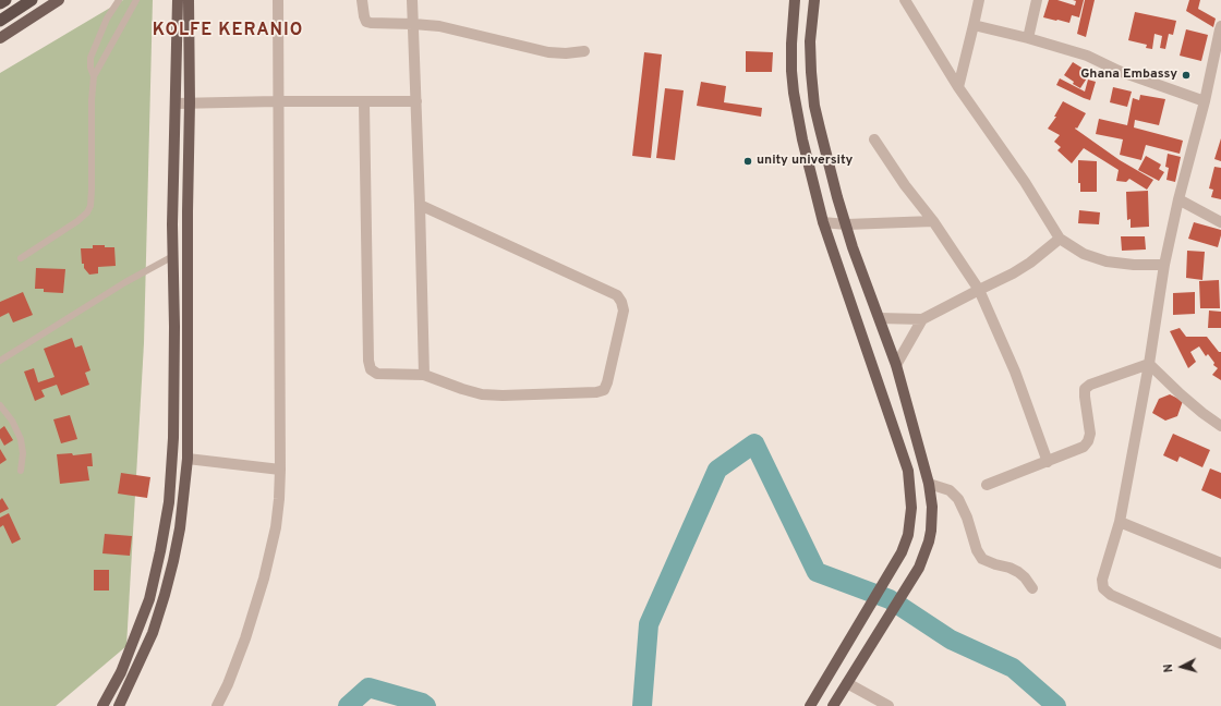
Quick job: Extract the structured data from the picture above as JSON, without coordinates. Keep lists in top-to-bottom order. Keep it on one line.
{"districts":["KOLFE KERANIO"],"places":["Ghana Embassy","unity university"],"north":"left"}
